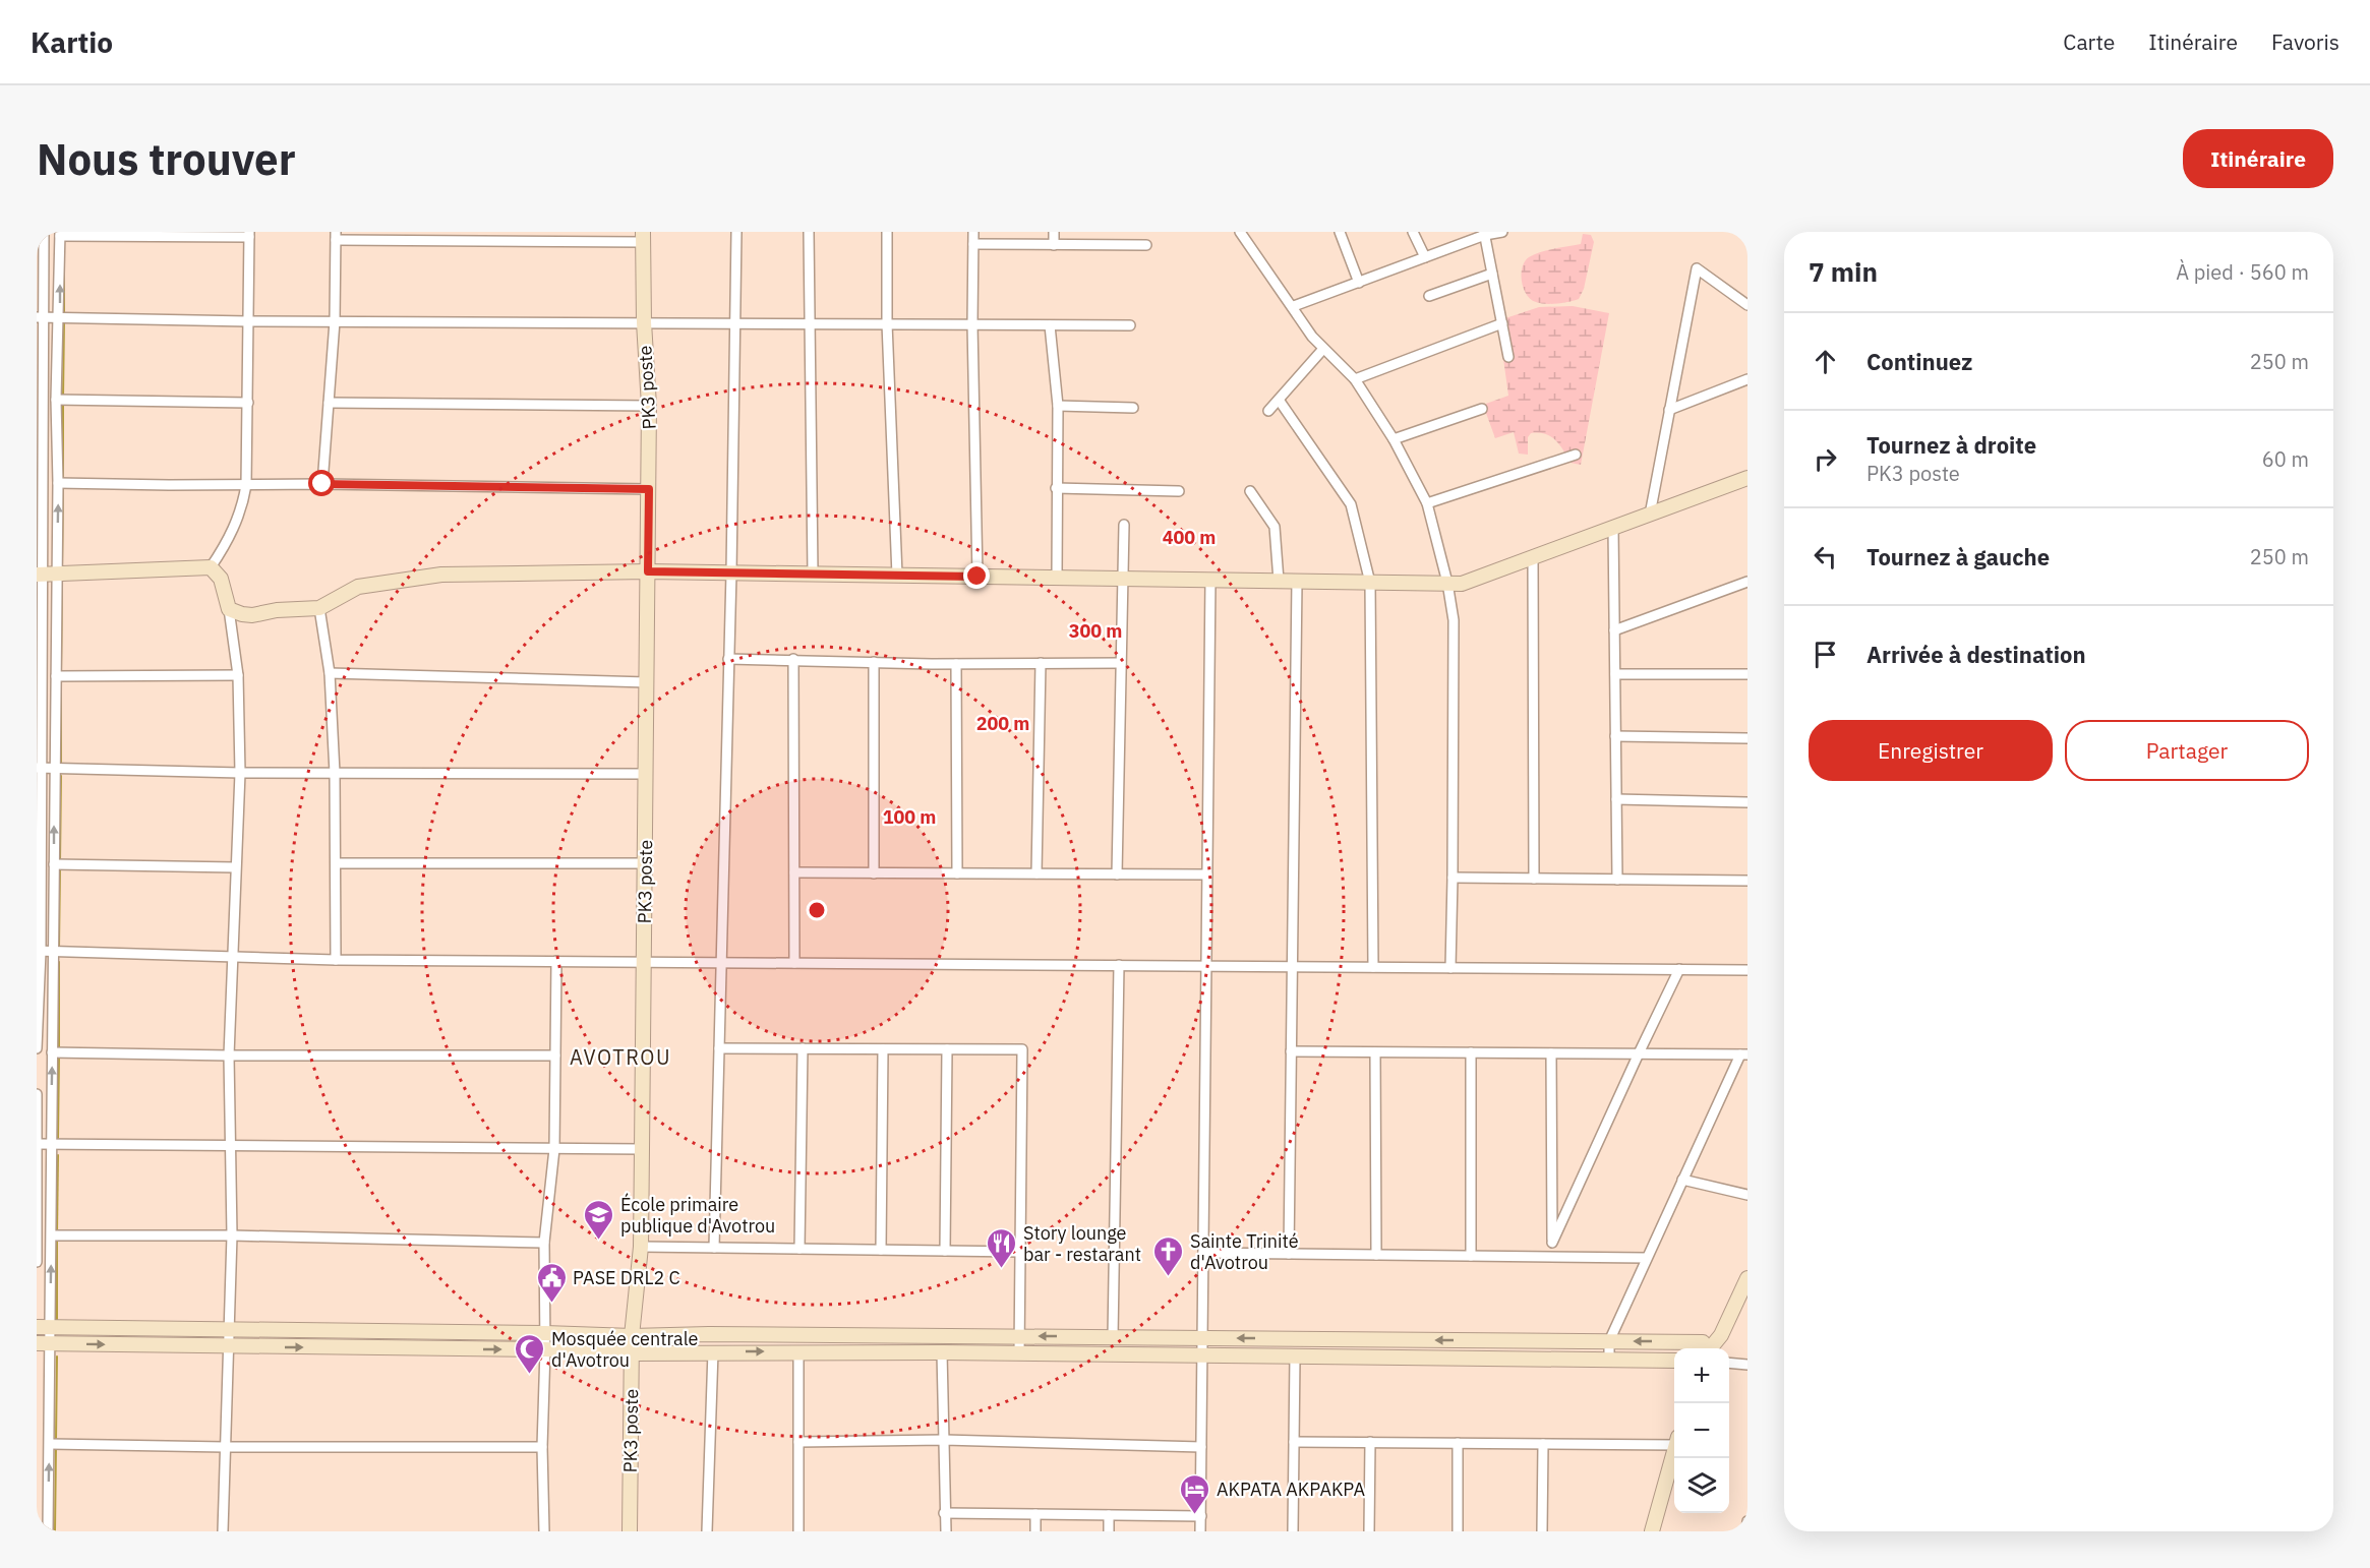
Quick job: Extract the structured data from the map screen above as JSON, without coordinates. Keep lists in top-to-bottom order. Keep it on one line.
{"streets":{"street":["PK3 poste"]},"districts":["AVOTROU"],"places":{"school or university":["École primaire publique d'Avotrou"],"restaurant":["Story lounge bar - restarant"],"church":["Sainte Trinité d'Avotrou"],"public building":["PASE DRL2 C"],"mosque":["Mosquée centrale d'Avotrou"],"hotel":["AKPATA AKPAKPA"]},"page":{"header":"Kartio","nav":["Carte","Itinéraire","Favoris"],"buttons":["Itinéraire",["Enregistrer","Partager"]],"title":"Nous trouver","heading":["7 min","À pied · 560 m"],"list":[["Continuez","250 m"],["Tournez à droite","PK3 poste","60 m"],["Tournez à gauche","250 m"],"Arrivée à destination"],"map_buttons":["+","−"]},"rings":["400 m","300 m","200 m","100 m"]}
